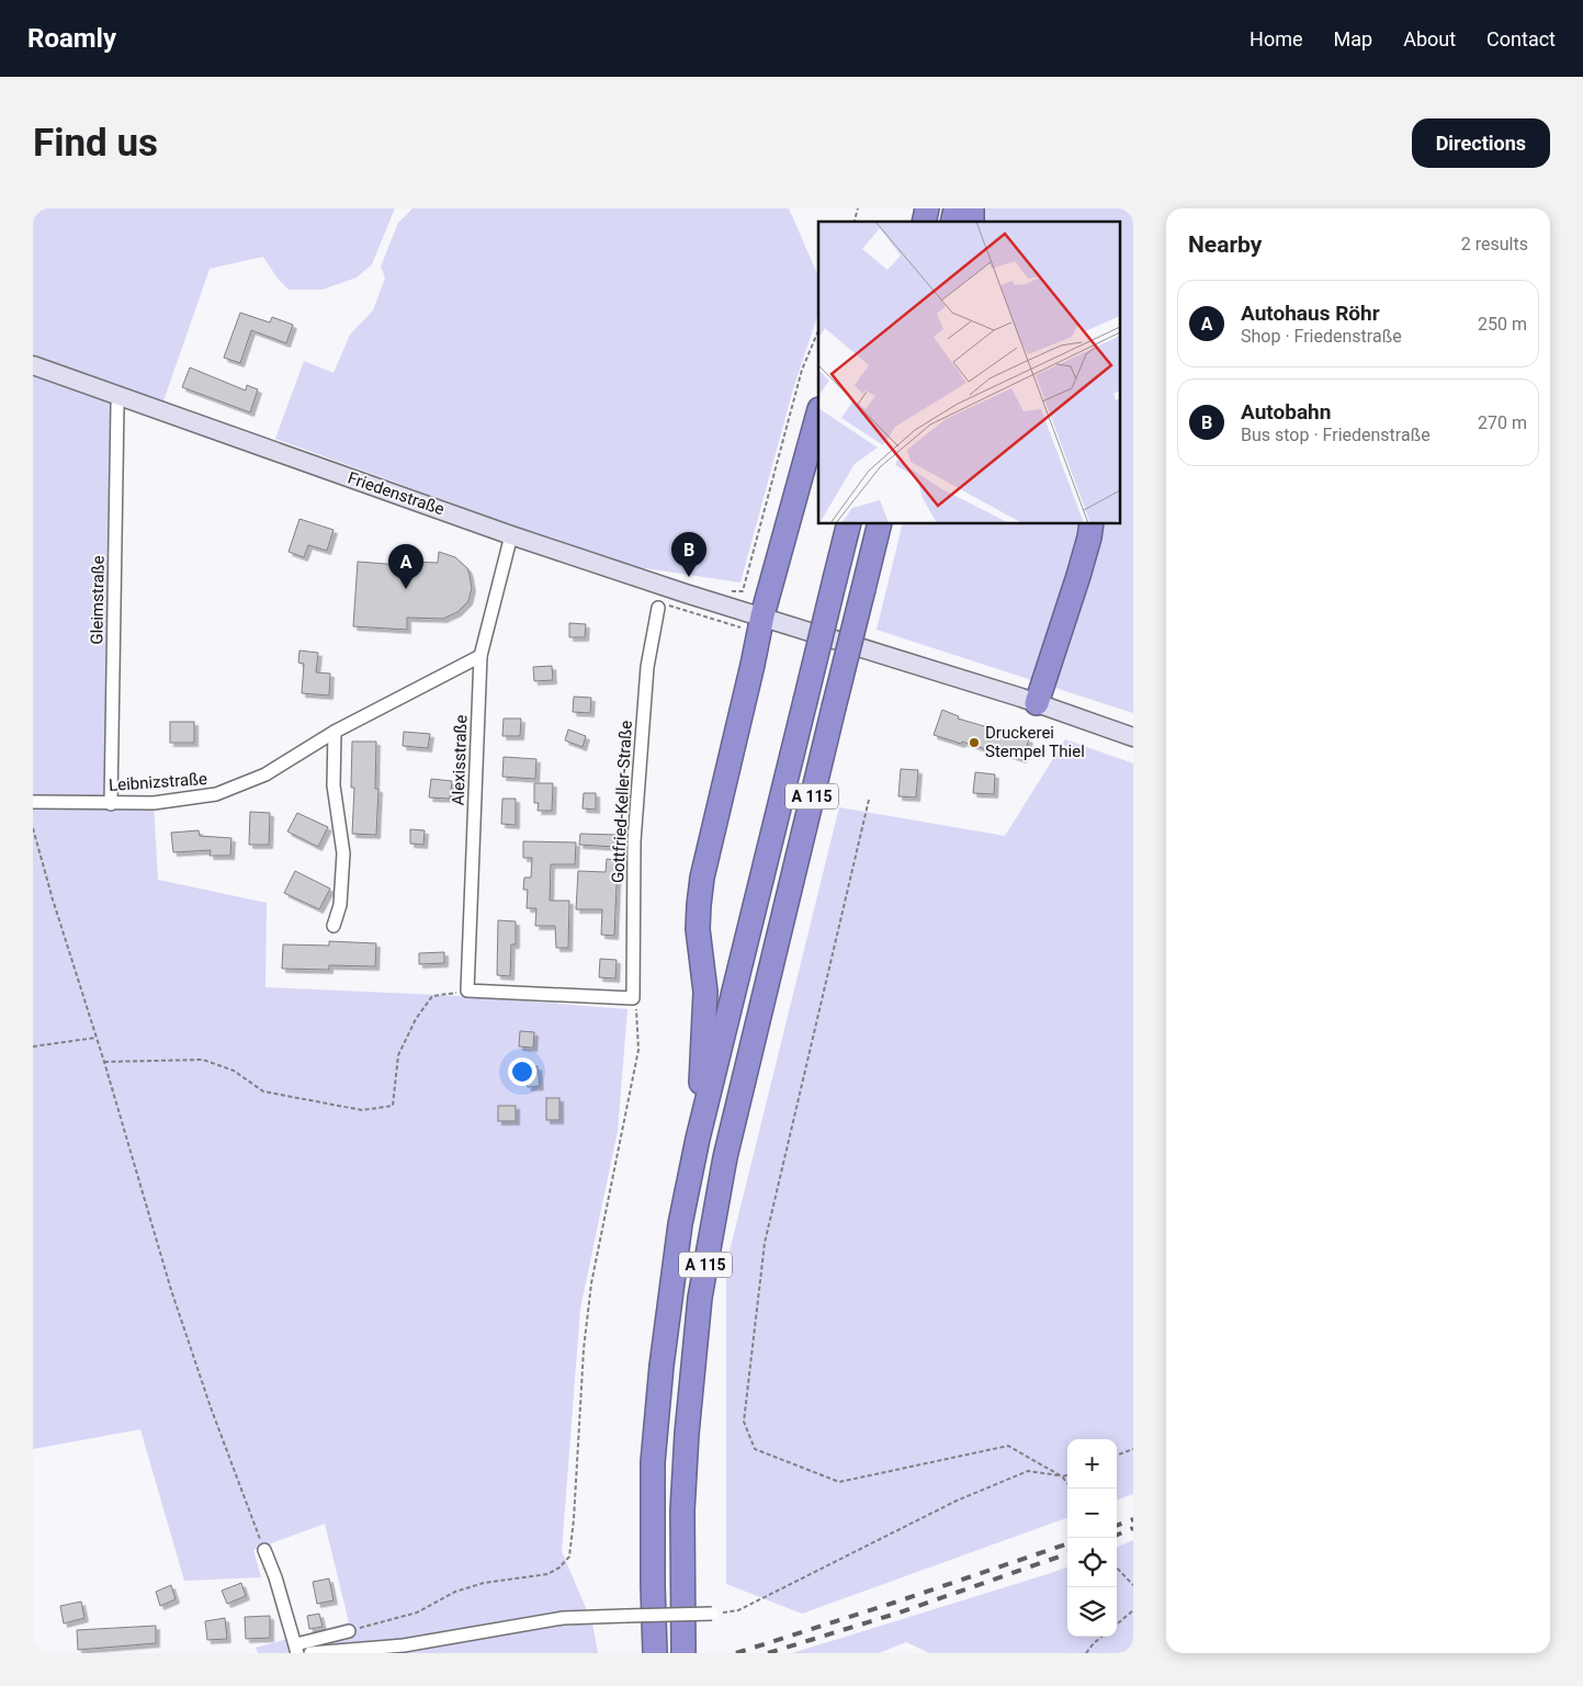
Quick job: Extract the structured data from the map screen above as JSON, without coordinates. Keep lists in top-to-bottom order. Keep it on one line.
{"streets":{"highway":["A 115"],"main road":["Friedenstraße"],"street":["Gleimstraße","Alexisstraße","Leibnizstraße","Gottfried-Keller-Straße"]},"crossings":[["Friedenstraße","Gleimstraße"],["Friedenstraße","Alexisstraße"],["Gleimstraße","Leibnizstraße"],["Alexisstraße","Leibnizstraße"]],"places":["Druckerei Stempel Thiel"],"page":{"header":"Roamly","nav":["Home","Map","About","Contact"],"buttons":"Directions","title":"Find us","heading":["Nearby","2 results"],"list":[{"mark":"A","name":"Autohaus Röhr","note":"Shop · Friedenstraße","value":"250 m"},{"mark":"B","name":"Autobahn","note":"Bus stop · Friedenstraße","value":"270 m"}],"pins":["B","A"],"map_buttons":["+","−"]}}
